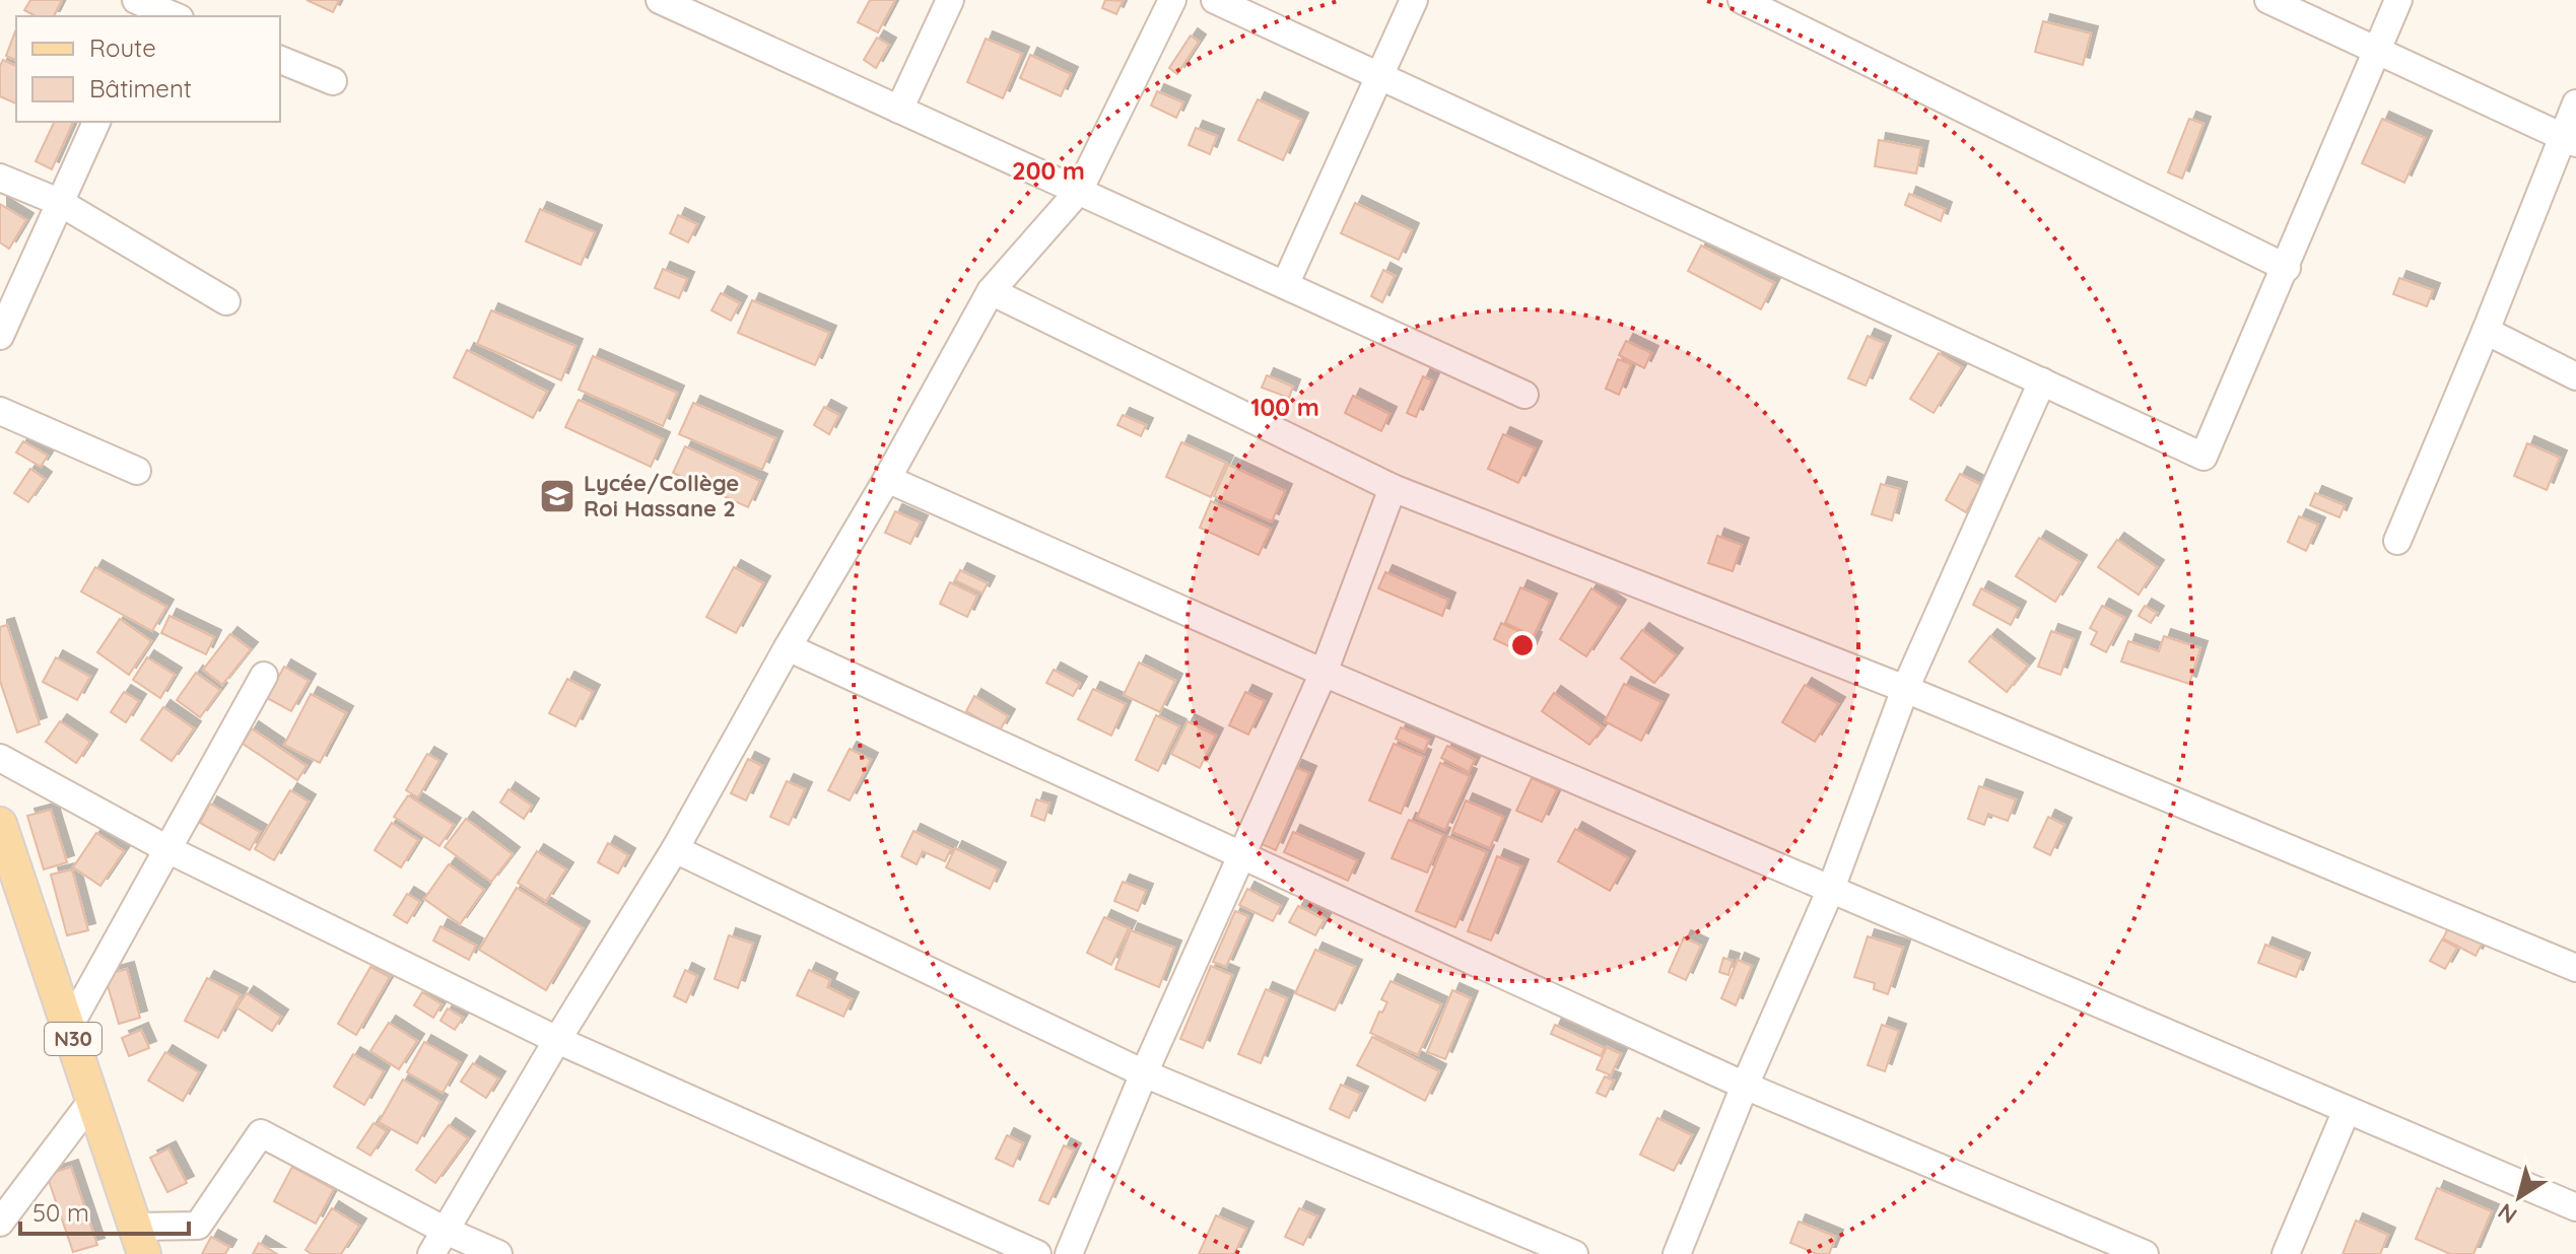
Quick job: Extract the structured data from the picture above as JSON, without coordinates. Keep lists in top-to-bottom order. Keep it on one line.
{"streets":{"main road":["N30"]},"places":{"school or university":["Lycée/Collège Roi Hassane 2"]},"legend":["Route","Bâtiment"],"scale_bar":"50 m","north":"bottom left","rings":["200 m","100 m"]}
